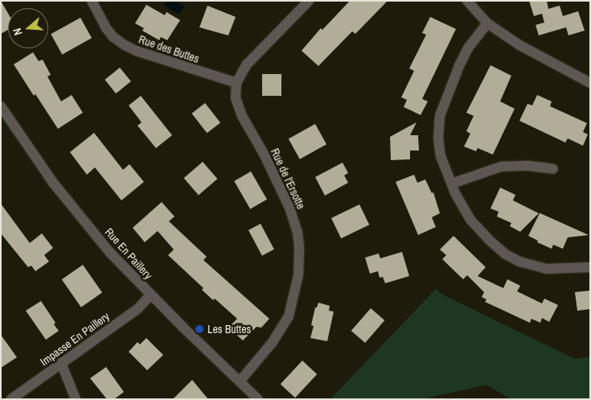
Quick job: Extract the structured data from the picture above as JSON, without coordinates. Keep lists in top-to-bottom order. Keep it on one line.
{"streets":{"street":["Rue des Buttes","Rue de l'Ersotte","Rue En Paillery","Impasse En Paillery"]},"crossings":[["Rue des Buttes","Rue de l'Ersotte"],["Rue de l'Ersotte","Rue En Paillery"],["Rue En Paillery","Impasse En Paillery"]],"places":["Les Buttes"],"north":"left"}
